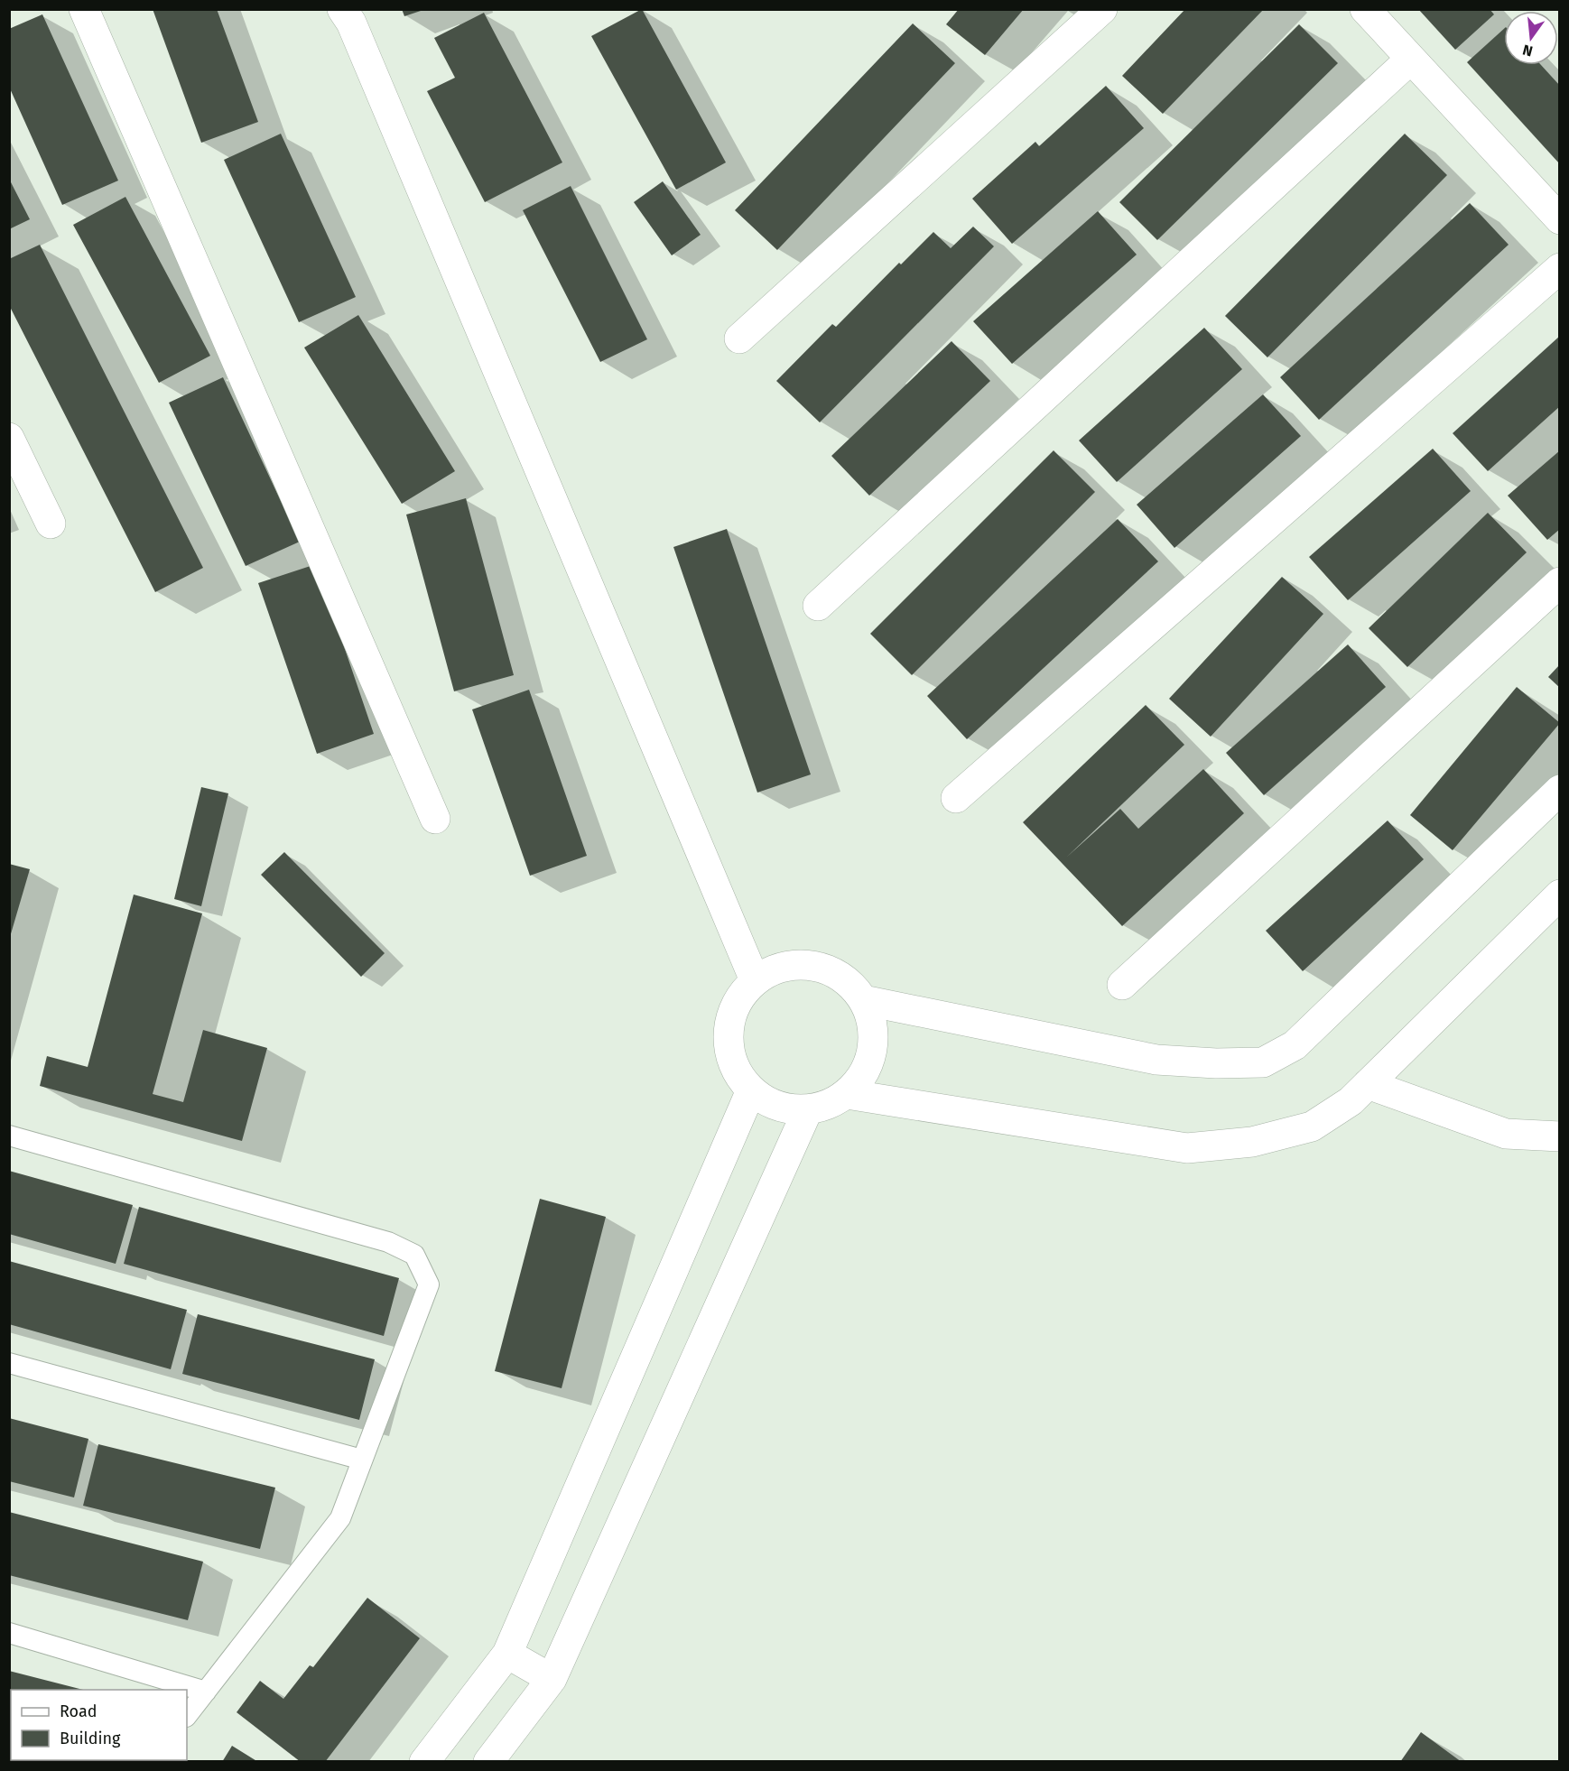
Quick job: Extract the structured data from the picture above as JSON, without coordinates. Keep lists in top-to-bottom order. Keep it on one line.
{"legend":["Road","Building"],"north":"bottom"}
